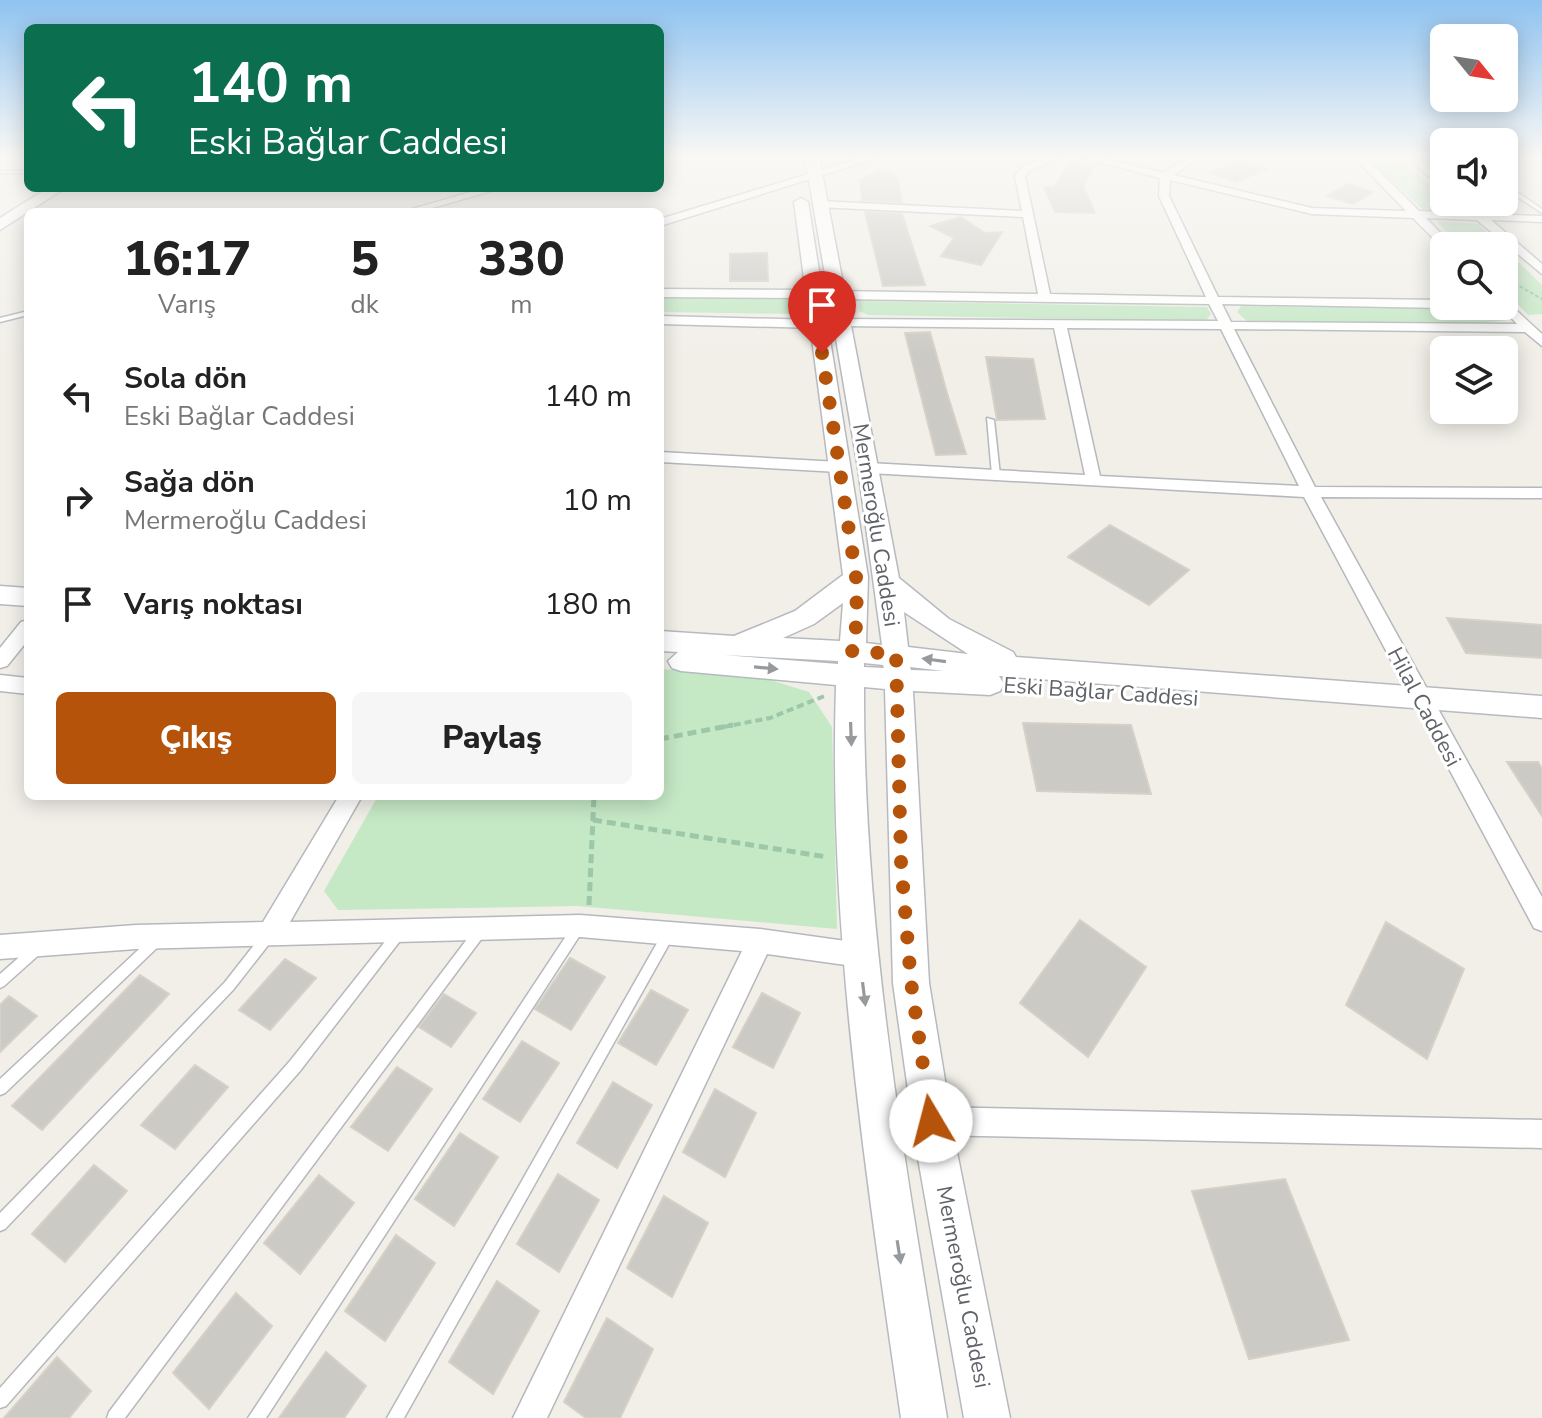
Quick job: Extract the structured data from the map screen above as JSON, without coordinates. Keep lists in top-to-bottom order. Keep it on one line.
{"streets":{"main road":["Mermeroğlu Caddesi","Eski Bağlar Caddesi"],"street":["Hilal Caddesi"]},"crossings":[["Mermeroğlu Caddesi","Eski Bağlar Caddesi"],["Eski Bağlar Caddesi","Hilal Caddesi"]],"north":"bottom right","page":{"turn":["140 m","Eski Bağlar Caddesi"],"eta":["16:17","Varış","5","dk","330","m"],"list":[{"name":"Sola dön","note":"Eski Bağlar Caddesi","value":"140 m"},{"name":"Sağa dön","note":"Mermeroğlu Caddesi","value":"10 m"},{"name":"Varış noktası","value":"180 m"}],"buttons":["Çıkış","Paylaş"]}}
